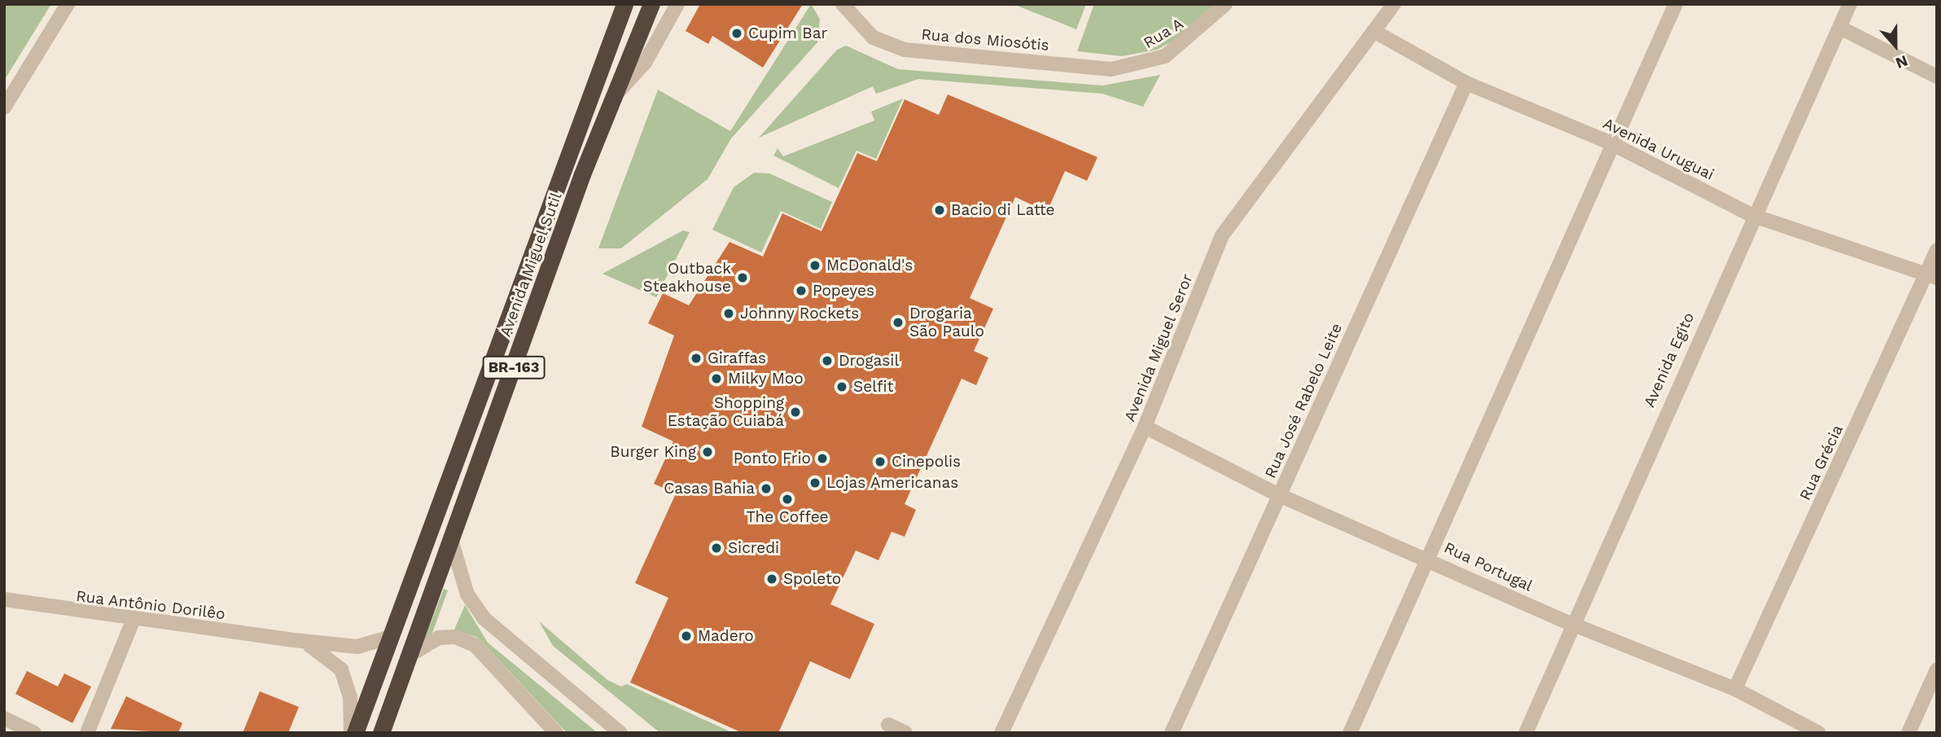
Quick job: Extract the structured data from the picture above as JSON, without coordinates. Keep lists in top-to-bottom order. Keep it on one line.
{"streets":{"highway":["Avenida Miguel Sutil","BR-163"],"street":["Rua A","Rua dos Miosótis","Avenida Uruguai","Avenida Miguel Seror","Avenida Egito","Rua José Rabelo Leite","Rua Grécia","Rua Portugal","Rua Antônio Dorilêo"]},"crossings":[["Rua A","Rua dos Miosótis"],["Avenida Uruguai","Avenida Miguel Seror"],["Avenida Uruguai","Avenida Egito"],["Avenida Uruguai","Rua José Rabelo Leite"],["Avenida Uruguai","Rua Grécia"],["Avenida Miguel Sutil","Rua Antônio Dorilêo"],["Avenida Miguel Seror","Rua Portugal"],["Avenida Egito","Rua Portugal"],["Rua José Rabelo Leite","Rua Portugal"],["Rua Grécia","Rua Portugal"]],"places":["Cupim Bar","Bacio di Latte","McDonald's","Outback Steakhouse","Popeyes","Johnny Rockets","Drogaria São Paulo","Giraffas","Drogasil","Milky Moo","Selfit","Shopping Estação Cuiabá","Burger King","Ponto Frio","Cinepolis","Lojas Americanas","Casas Bahia","The Coffee","Sicredi","Spoleto","Madero"],"north":"bottom"}
